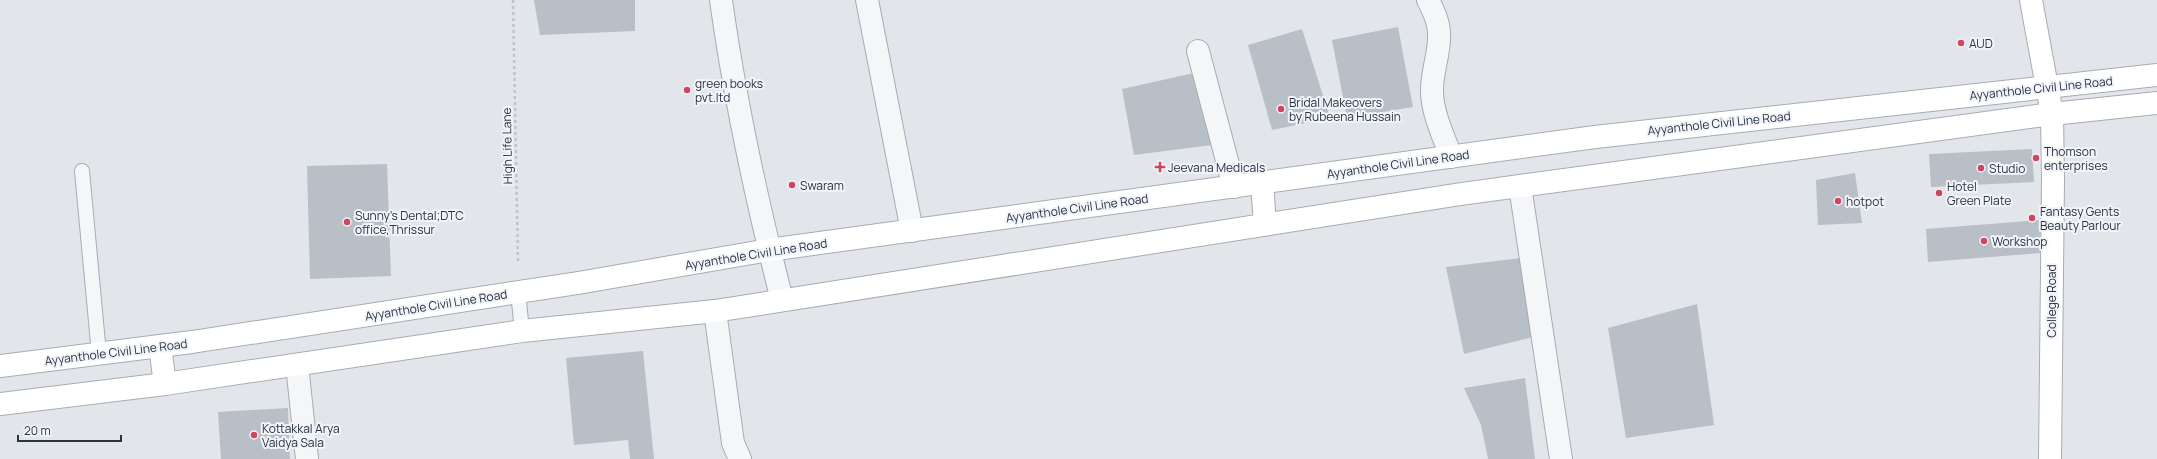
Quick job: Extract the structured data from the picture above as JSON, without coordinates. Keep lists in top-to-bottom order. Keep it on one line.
{"streets":{"main road":["Ayyanthole Civil Line Road","College Road"],"path":["High Life Lane"]},"crossings":[["Ayyanthole Civil Line Road","High Life Lane"],["Ayyanthole Civil Line Road","College Road"]],"places":{"other":["AUD","green books pvt.ltd","Bridal Makeovers by Rubeena Hussain","Thomson enterprises","Studio","Swaram","Hotel Green Plate","hotpot","Fantasy Gents Beauty Parlour","Sunny's Dental;DTC office,Thrissur","Workshop","Kottakkal Arya Vaidya Sala"],"health":["Jeevana Medicals"]},"scale_bar":"20 m"}
